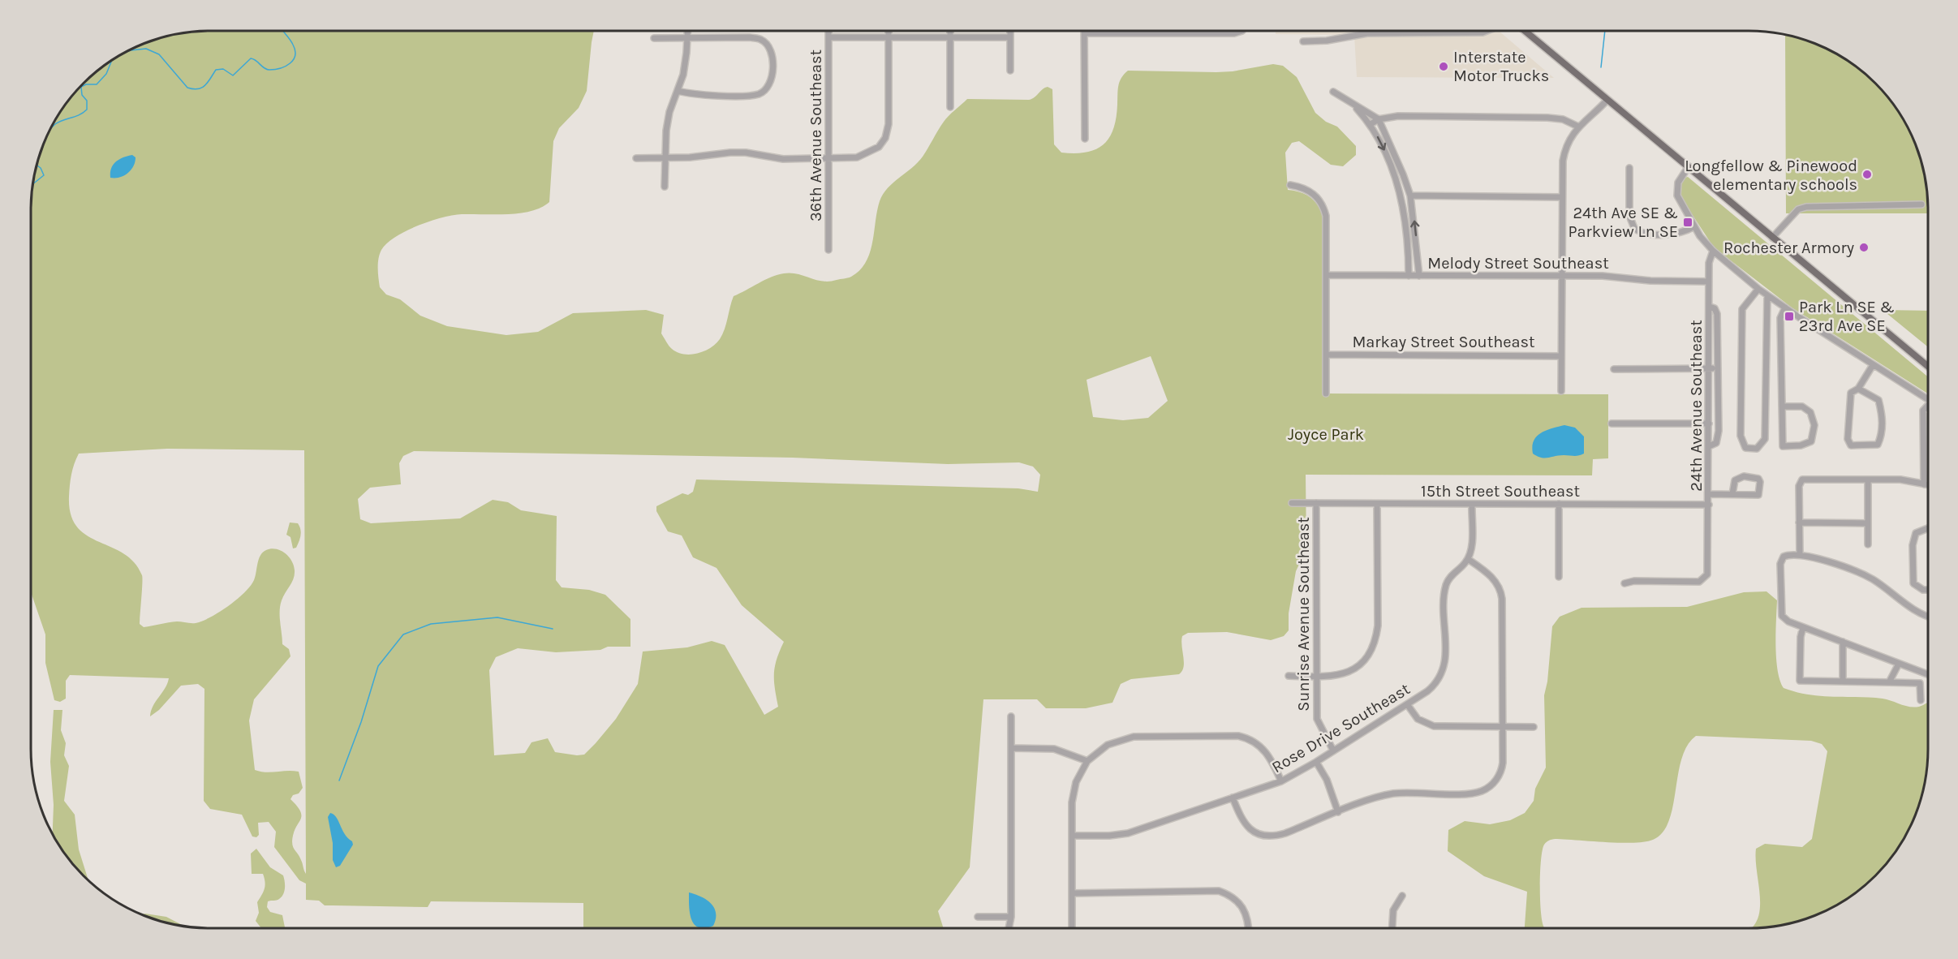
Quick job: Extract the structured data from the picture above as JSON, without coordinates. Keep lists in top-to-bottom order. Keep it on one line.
{"streets":{"street":["36th Avenue Southeast","Melody Street Southeast","Markay Street Southeast","24th Avenue Southeast","15th Street Southeast","Sunrise Avenue Southeast","Rose Drive Southeast"]},"crossings":[["Melody Street Southeast","24th Avenue Southeast"],["24th Avenue Southeast","15th Street Southeast"],["15th Street Southeast","Sunrise Avenue Southeast"],["Sunrise Avenue Southeast","Rose Drive Southeast"]],"parks":["Joyce Park"],"places":{"other":["Interstate Motor Trucks","Longfellow & Pinewood elementary schools","Rochester Armory"],"transit":["24th Ave SE & Parkview Ln SE","Park Ln SE & 23rd Ave SE"]}}
